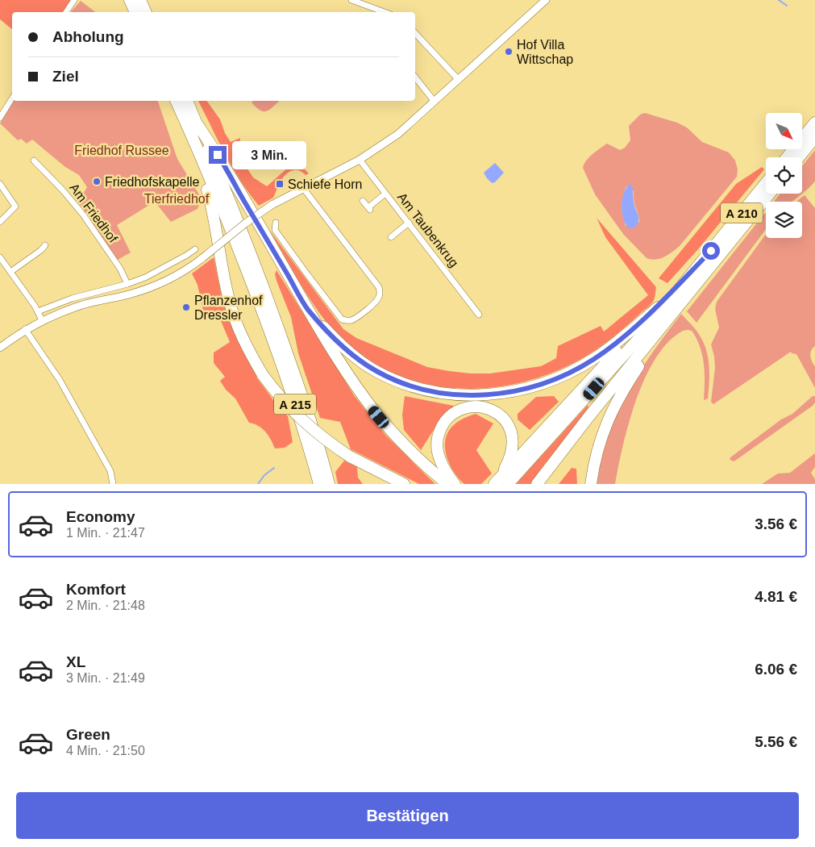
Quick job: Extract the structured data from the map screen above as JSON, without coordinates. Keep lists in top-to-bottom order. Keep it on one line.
{"streets":{"highway":["A 210","A 215"],"street":["Am Friedhof","Am Taubenkrug"]},"parks":["Friedhof Russee","Tierfriedhof"],"places":{"other":["Hof Villa Wittschap","Friedhofskapelle","Pflanzenhof Dressler"],"transit":["Schiefe Horn"]},"north":"bottom right","page":{"banner":["Abholung","Ziel"],"bubble":"3 Min.","list":[{"name":"Economy","note":"1 Min. · 21:47","value":"3.56 €"},{"name":"Komfort","note":"2 Min. · 21:48","value":"4.81 €"},{"name":"XL","note":"3 Min. · 21:49","value":"6.06 €"},{"name":"Green","note":"4 Min. · 21:50","value":"5.56 €"}],"buttons":"Bestätigen"}}
